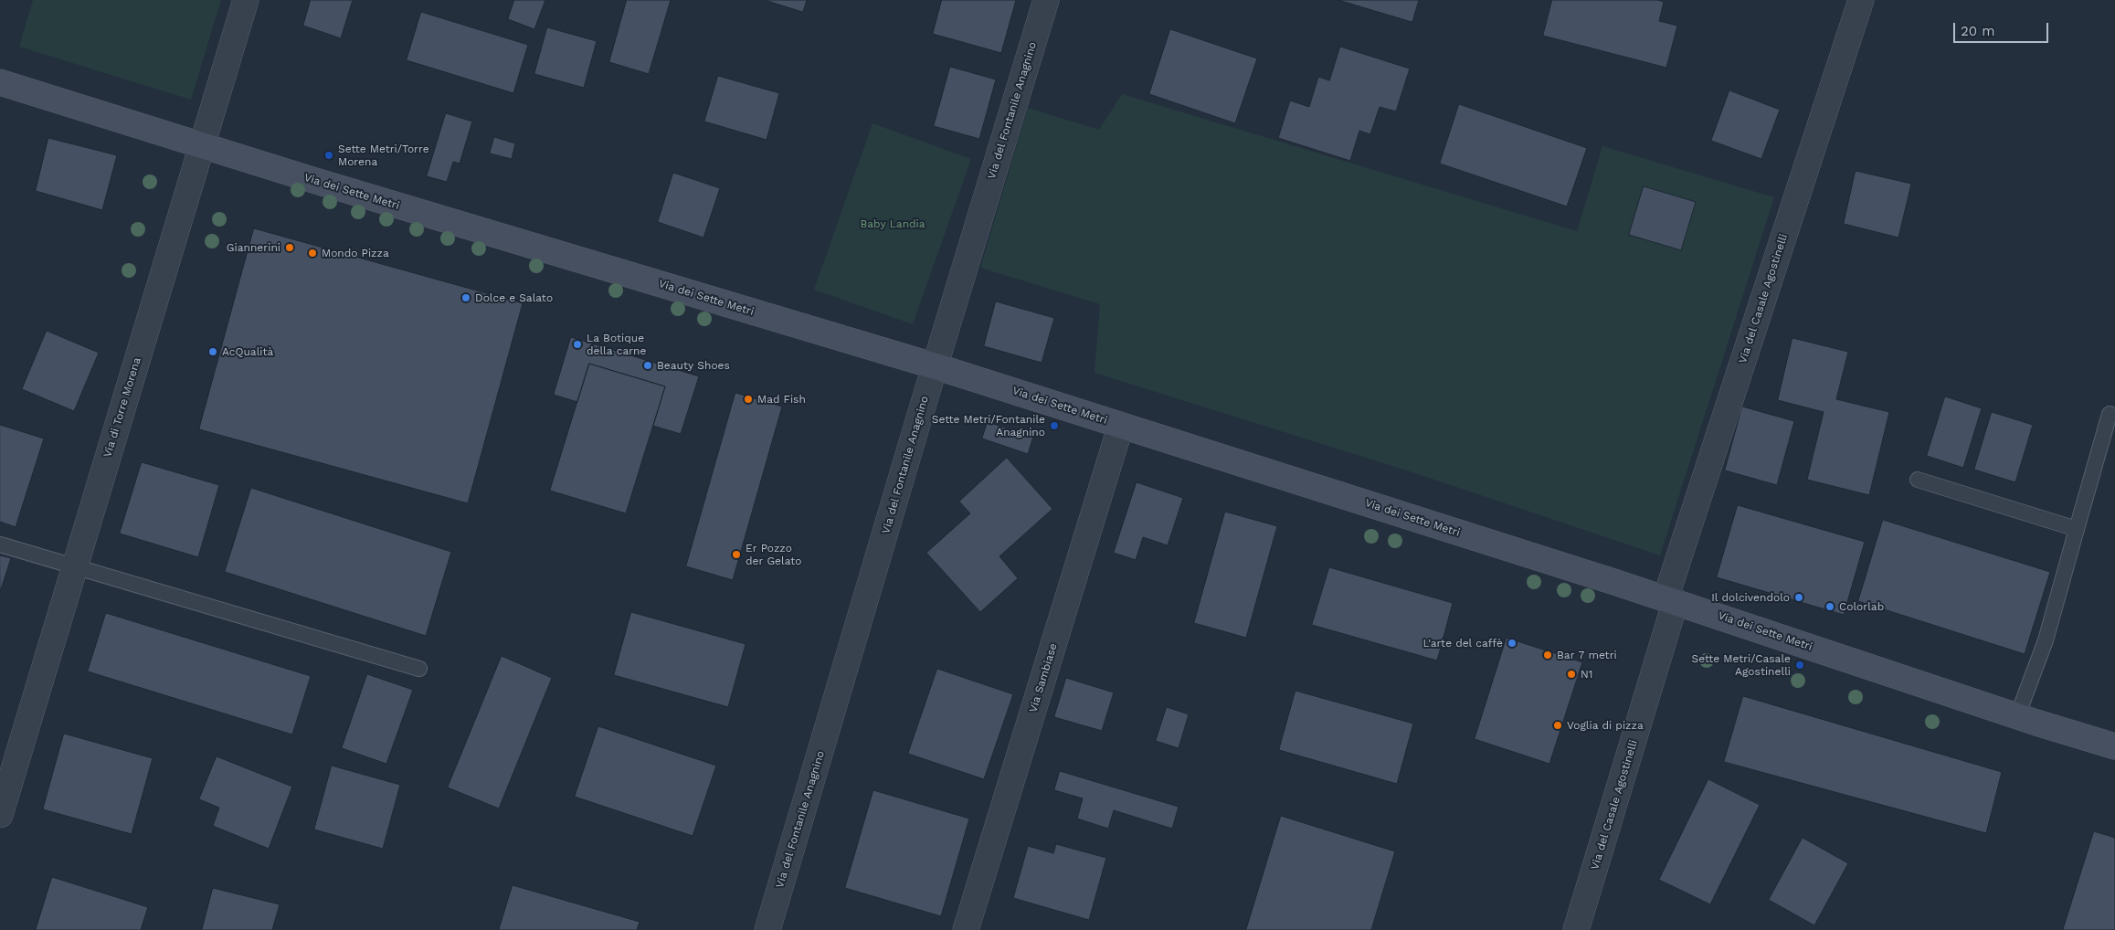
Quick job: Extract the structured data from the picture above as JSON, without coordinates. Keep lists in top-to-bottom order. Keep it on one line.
{"streets":{"street":["Via del Fontanile Anagnino","Via dei Sette Metri","Via del Casale Agostinelli","Via di Torre Morena","Via Sambiase"]},"crossings":[["Via del Fontanile Anagnino","Via dei Sette Metri"],["Via dei Sette Metri","Via del Casale Agostinelli"],["Via dei Sette Metri","Via di Torre Morena"],["Via dei Sette Metri","Via Sambiase"]],"parks":["Baby Landia"],"places":["Sette Metri/Torre Morena","Giannerini","Mondo Pizza","Dolce e Salato","La Botique della carne","AcQualità","Beauty Shoes","Mad Fish","Sette Metri/Fontanile Anagnino","Er Pozzo der Gelato","Il dolcivendolo","Colorlab","L'arte del caffè","Bar 7 metri","Sette Metri/Casale Agostinelli","N1","Voglia di pizza"],"scale_bar":"20 m"}
